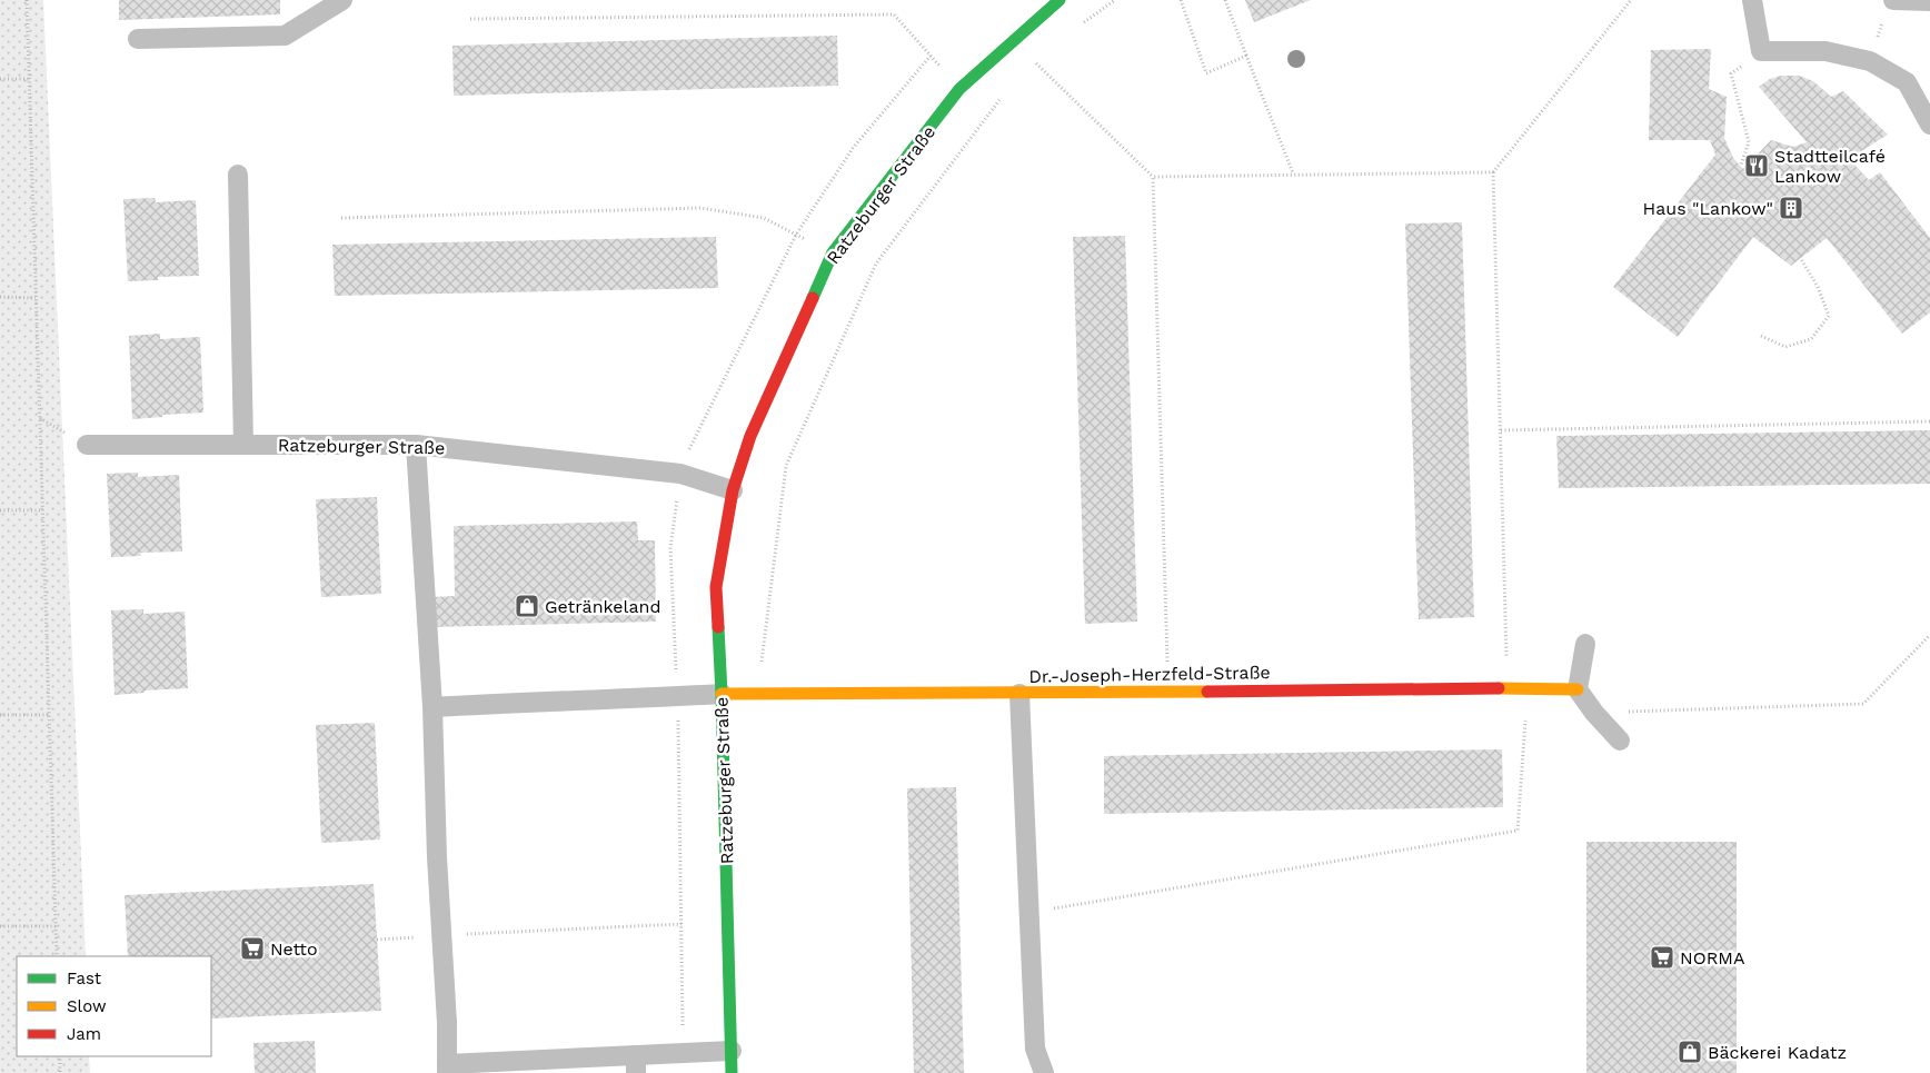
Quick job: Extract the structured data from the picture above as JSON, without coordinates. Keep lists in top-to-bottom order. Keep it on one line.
{"streets":{"street":["Ratzeburger Straße","Dr.-Joseph-Herzfeld-Straße"]},"crossings":[["Ratzeburger Straße","Dr.-Joseph-Herzfeld-Straße"]],"places":{"restaurant":["Stadtteilcafé Lankow"],"building":["Haus \"Lankow\""],"shop":["Getränkeland","Bäckerei Kadatz"],"supermarket":["Netto","NORMA"]},"legend":["Fast","Slow","Jam"]}
